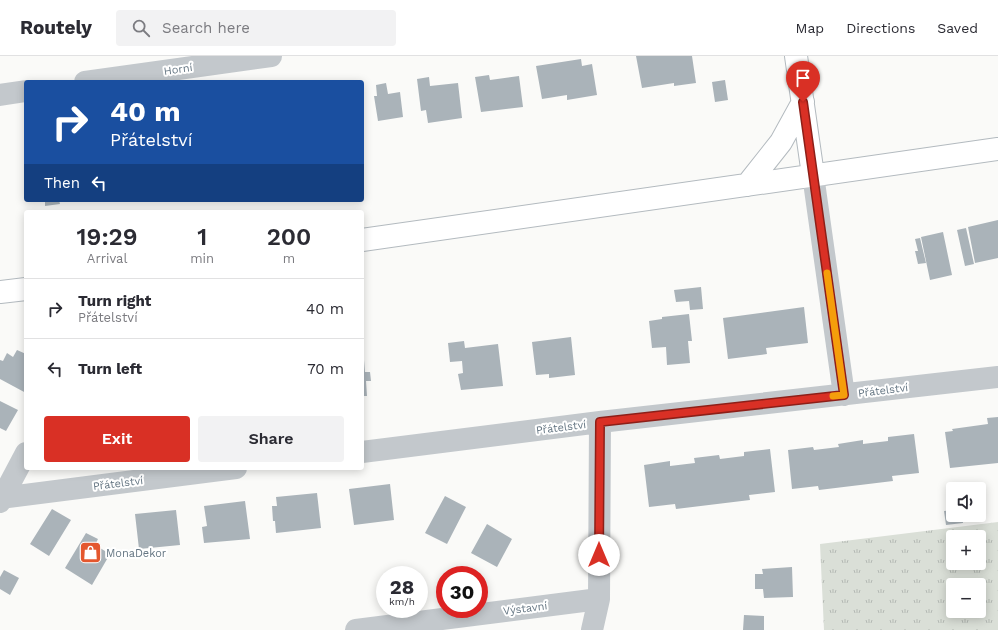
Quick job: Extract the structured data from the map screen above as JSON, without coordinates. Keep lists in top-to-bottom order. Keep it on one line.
{"streets":{"street":["Horní","Přátelství","Výstavní"]},"places":{"shop":["MonaDekor"]},"page":{"header":"Routely","search":"Search here","nav":["Map","Directions","Saved"],"turn":["40 m","Přátelství"],"then":"Then","eta":["19:29","Arrival","1","min","200","m"],"list":[{"name":"Turn right","note":"Přátelství","value":"40 m"},{"name":"Turn left","value":"70 m"}],"buttons":["Exit","Share"],"map_buttons":["+","−"],"speed":"28 km/h","limit":"30"}}
